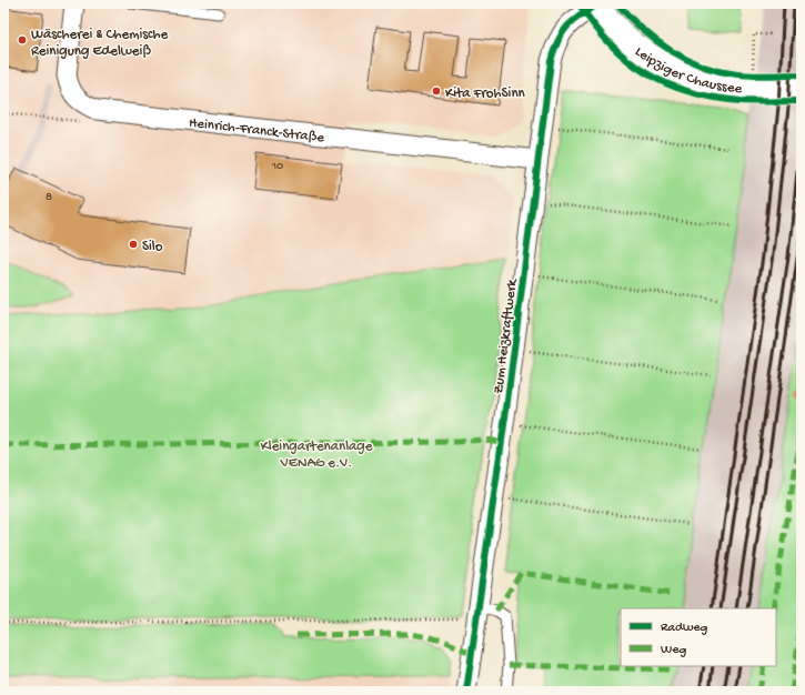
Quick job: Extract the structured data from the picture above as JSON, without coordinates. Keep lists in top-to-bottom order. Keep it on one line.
{"streets":{"main road":["Leipziger Chaussee"],"street":["Heinrich-Franck-Straße","Zum Heizkraftwerk"]},"crossings":[["Leipziger Chaussee","Zum Heizkraftwerk"],["Heinrich-Franck-Straße","Zum Heizkraftwerk"]],"parks":["Kleingartenanlage VENAG e.V."],"places":["Wäscherei & Chemische Reinigung Edelweiß","Kita FrohSinn","Silo"],"house_numbers":["10","8"],"legend":["Radweg","Weg"]}
